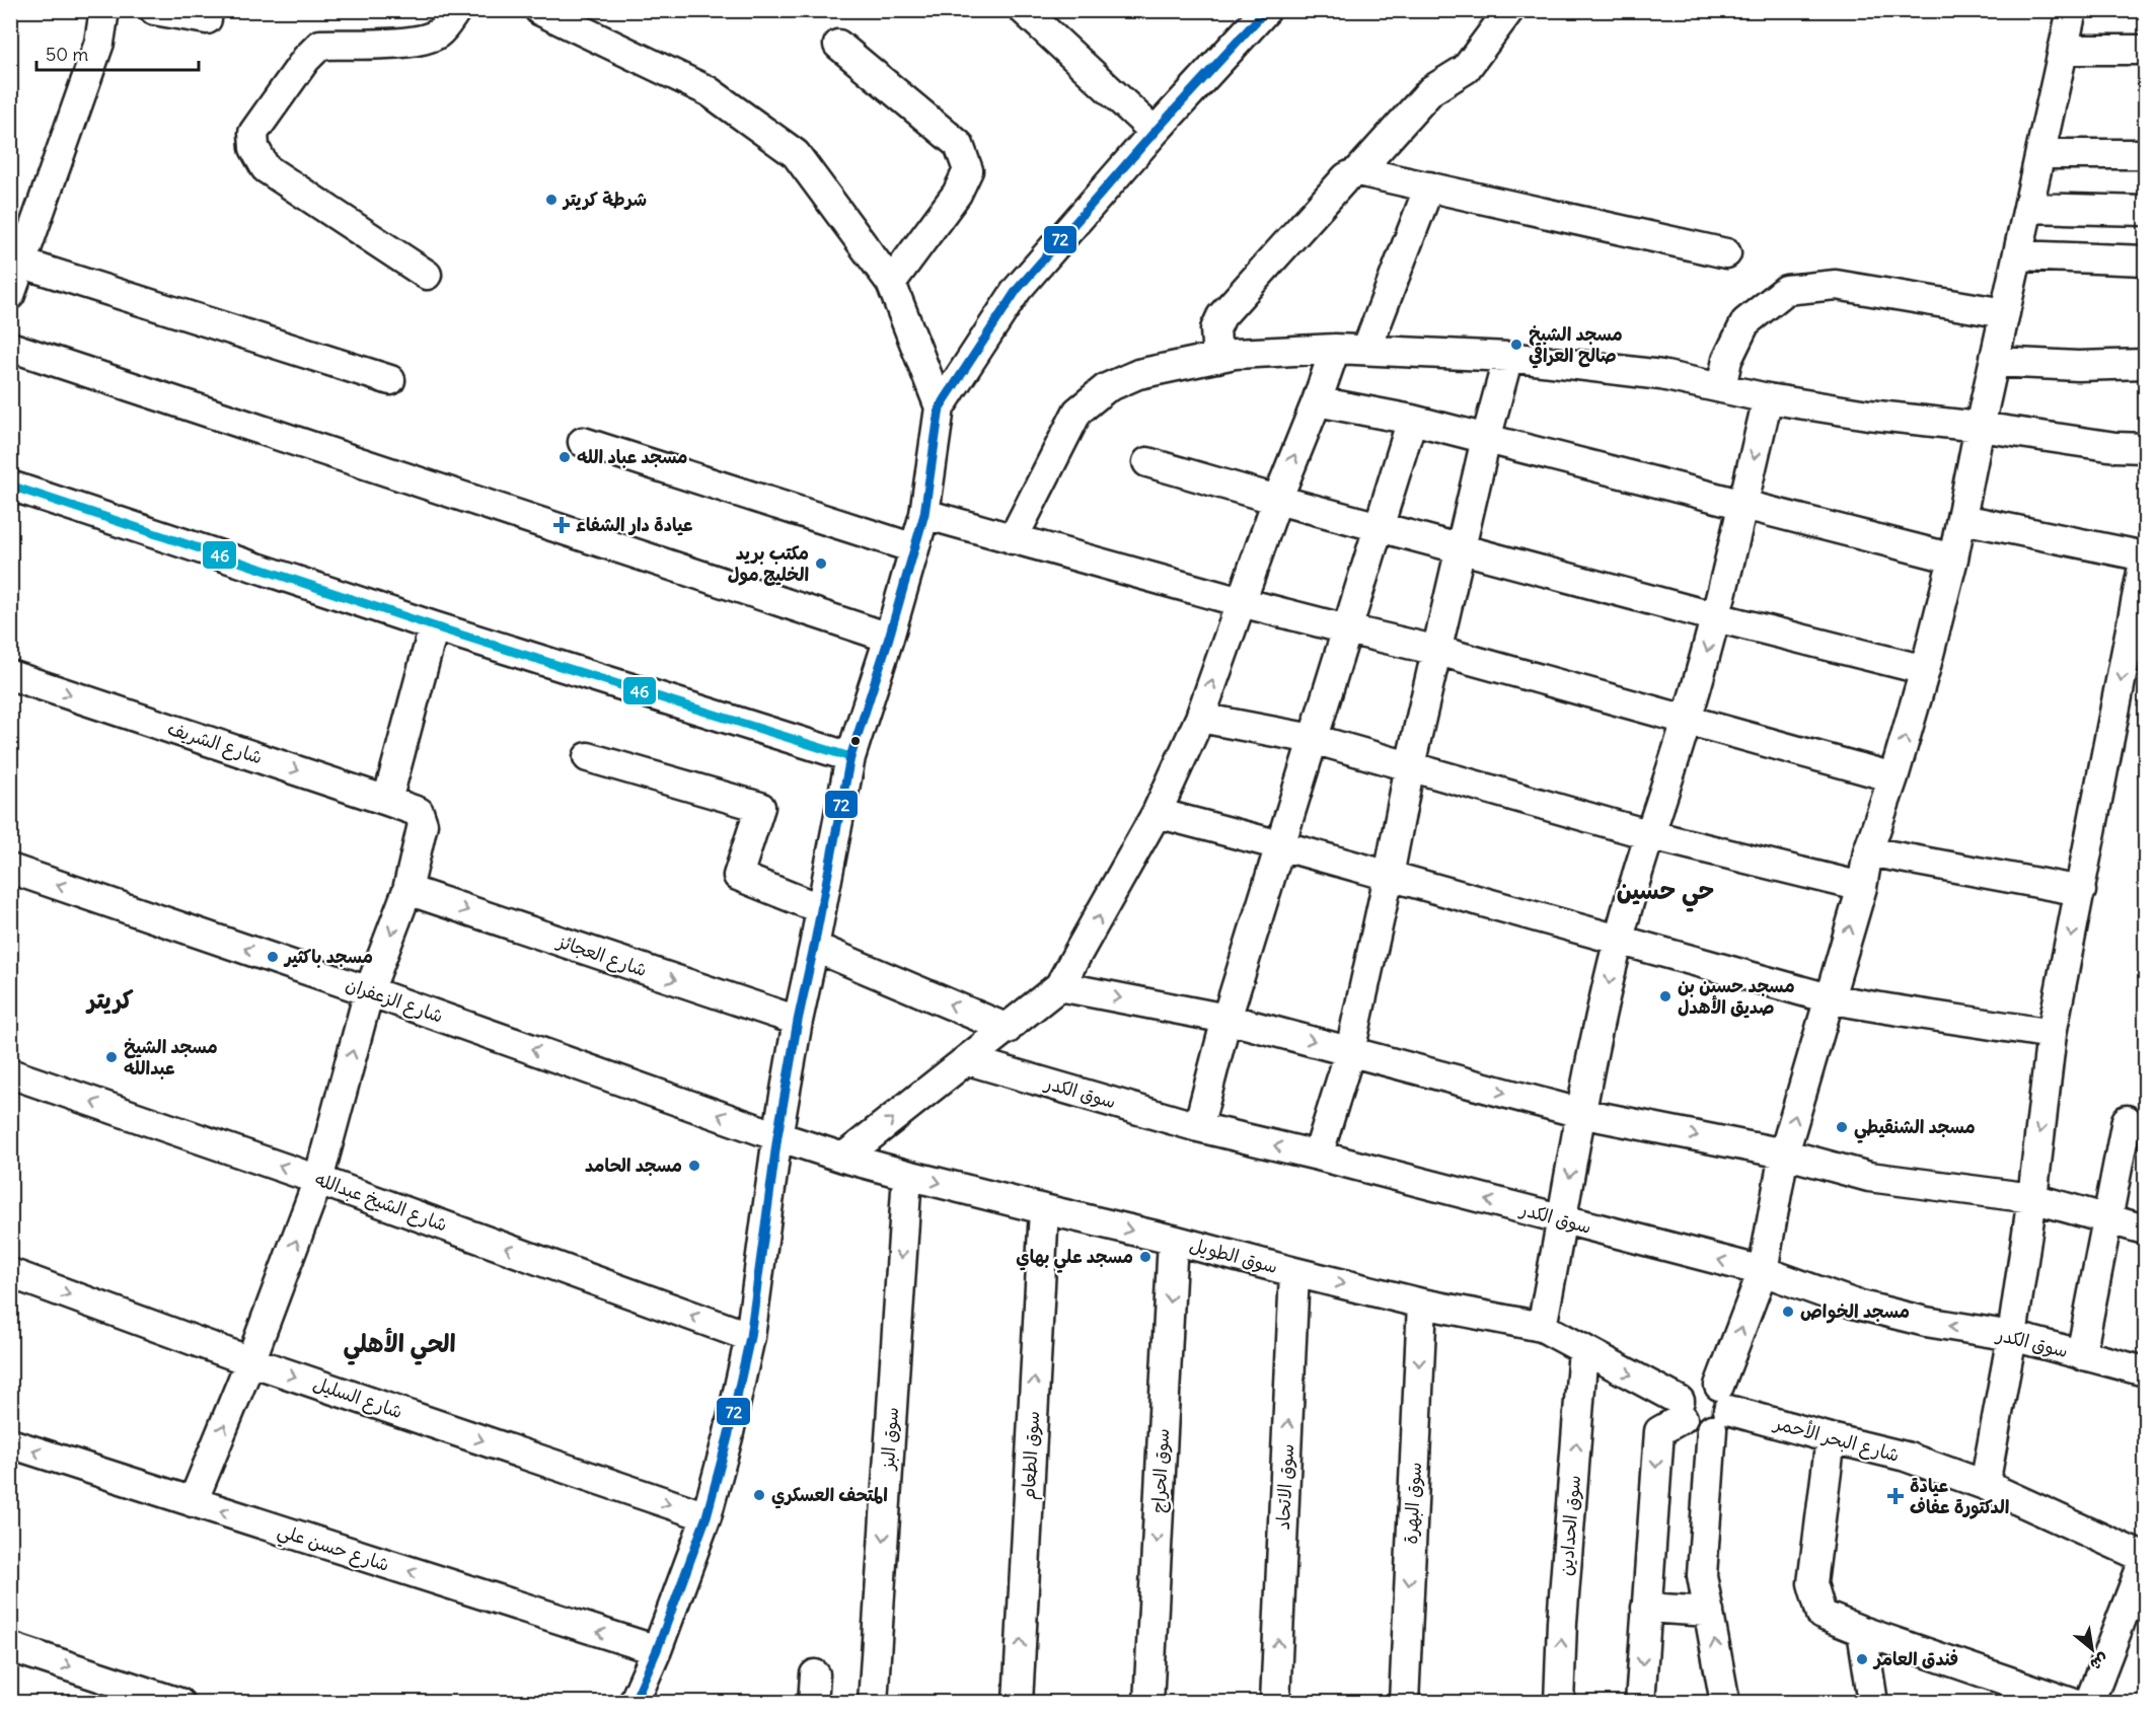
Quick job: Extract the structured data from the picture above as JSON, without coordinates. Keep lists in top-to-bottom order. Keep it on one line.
{"streets":{"street":["شارع الشريف","شارع العجائز","شارع الزعفران","سوق الكدر","شارع الشيخ عبدالله","سوق الطويل","شارع السليل","سوق البز","شارع البحر الأحمر","سوق الطعام","سوق الحراج","سوق الاتحاد","سوق البهرة","سوق الحدادين","شارع حسن علي"]},"crossings":[["شارع الشريف","شارع العجائز"],["شارع الزعفران","سوق الطويل"],["سوق الطويل","سوق البز"],["سوق الطويل","شارع البحر الأحمر"],["سوق الطويل","سوق الطعام"],["سوق الطويل","سوق الحراج"],["سوق الطويل","سوق الاتحاد"],["سوق الطويل","سوق البهرة"],["سوق الطويل","سوق الحدادين"]],"one_way":["شارع العجائز","شارع الزعفران","شارع الشيخ عبدالله","شارع السليل","سوق الطعام","سوق الحراج","سوق الاتحاد","شارع حسن علي"],"districts":["حي حسين","كريتر","الحي الأهلي"],"places":{"other":["شرطة كريتر","مسجد الشيخ صالح العراقي","مسجد عباد الله","مكتب بريد الخليج مول","مسجد باكثير","مسجد حسين بن صديق الأهدل","مسجد الشيخ عبدالله","مسجد الشنقيطي","مسجد الحامد","مسجد علي بهاي","مسجد الخواص","المتحف العسكري","فندق العامر"],"health":["عيادة دار الشفاء","عيادة الدكتورة عفاف"]},"lines":["transit line 72","transit line 46"],"scale_bar":"50 m","north":"bottom right"}
